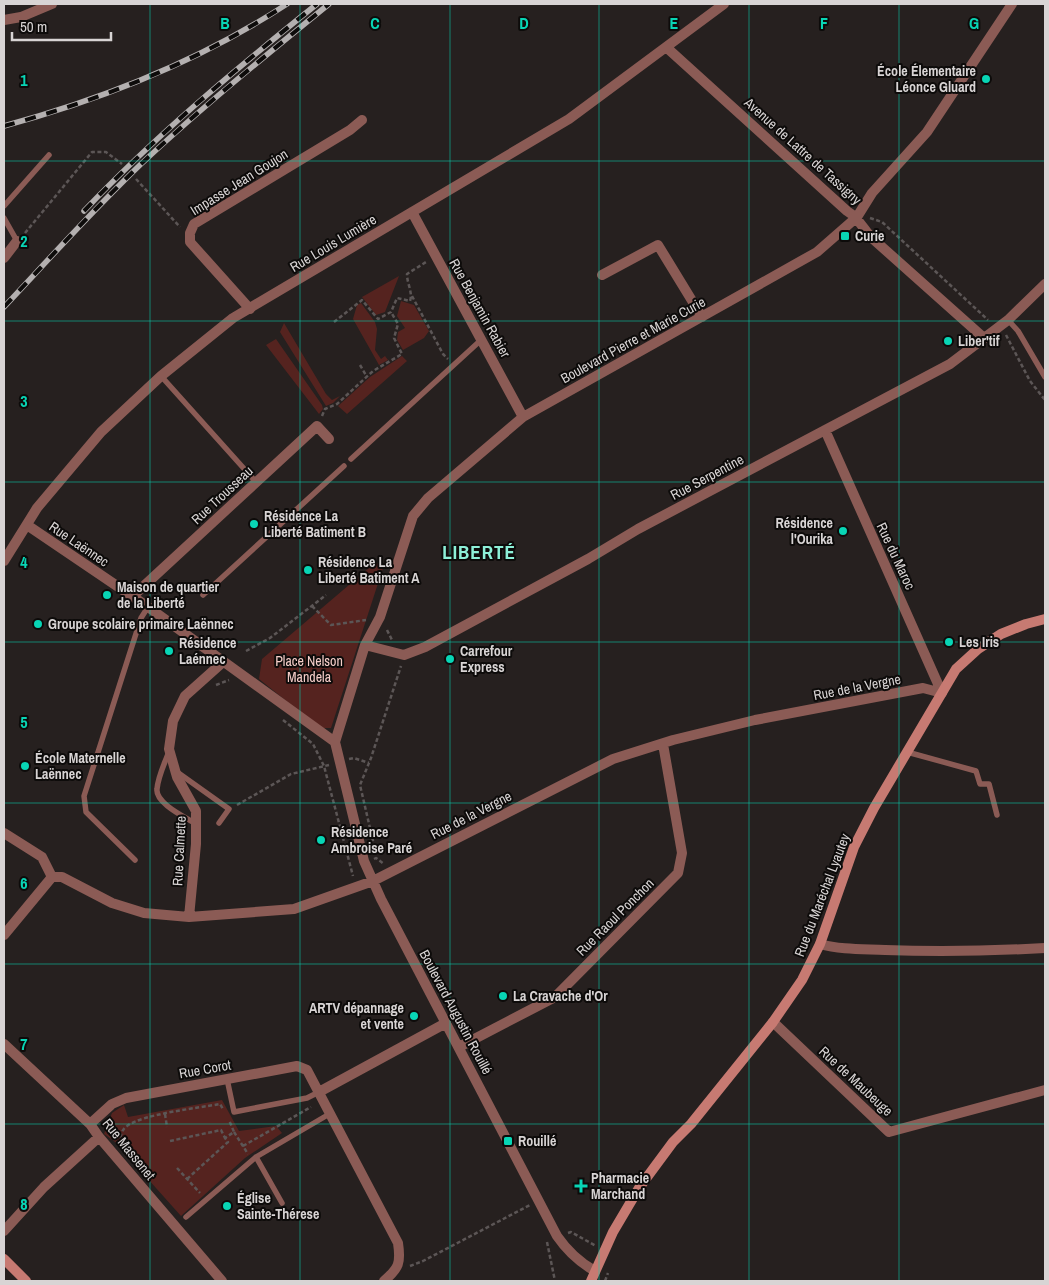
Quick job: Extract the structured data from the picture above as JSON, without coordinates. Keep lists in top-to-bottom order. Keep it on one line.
{"streets":{"main road":["Rue du Maréchal Lyautey"],"street":["Avenue de Lattre de Tassigny","Impasse Jean Goujon","Rue Louis Lumière","Rue Benjamin Rabier","Boulevard Pierre et Marie Curie","Rue Serpentine","Rue Trousseau","Rue Laënnec","Rue du Maroc","Rue de la Vergne","Rue Calmette","Rue Raoul Ponchon","Boulevard Augustin Rouillé","Rue Corot","Rue de Maubeuge","Rue Massenet"]},"crossings":[["Avenue de Lattre de Tassigny","Rue Louis Lumière"],["Avenue de Lattre de Tassigny","Boulevard Pierre et Marie Curie"],["Avenue de Lattre de Tassigny","Rue Serpentine"],["Impasse Jean Goujon","Rue Louis Lumière"],["Rue Louis Lumière","Rue Benjamin Rabier"],["Rue Louis Lumière","Rue Laënnec"],["Rue Benjamin Rabier","Boulevard Pierre et Marie Curie"],["Boulevard Pierre et Marie Curie","Rue Laënnec"],["Boulevard Pierre et Marie Curie","Boulevard Augustin Rouillé"],["Rue Serpentine","Rue du Maroc"],["Rue Trousseau","Rue Laënnec"],["Rue Laënnec","Rue Calmette"],["Rue Laënnec","Boulevard Augustin Rouillé"],["Rue du Maroc","Rue de la Vergne"],["Rue du Maroc","Rue du Maréchal Lyautey"],["Rue de la Vergne","Rue Calmette"],["Rue de la Vergne","Rue du Maréchal Lyautey"],["Rue de la Vergne","Rue Raoul Ponchon"],["Rue de la Vergne","Boulevard Augustin Rouillé"],["Rue du Maréchal Lyautey","Boulevard Augustin Rouillé"],["Rue du Maréchal Lyautey","Rue de Maubeuge"],["Rue Raoul Ponchon","Boulevard Augustin Rouillé"],["Rue Corot","Rue Massenet"]],"districts":["LIBERTÉ"],"parks":["Place Nelson Mandela"],"places":{"other":["École Élementaire Léonce Gluard","Liber'tif","Résidence La Liberté Batiment B","Résidence l'Ourika","Résidence La Liberté Batiment A","Maison de quartier de la Liberté","Groupe scolaire primaire Laënnec","Les Iris","Résidence Laénnec","Carrefour Express","École Maternelle Laënnec","Résidence Ambroise Paré","La Cravache d'Or","ARTV dépannage et vente","Église Sainte-Thérese"],"transit":["Curie","Rouillé"],"health":["Pharmacie Marchand"]},"scale_bar":"50 m","grid":{"columns":["B","C","D","E","F","G"],"rows":["1","2","3","4","5","6","7","8"]}}
